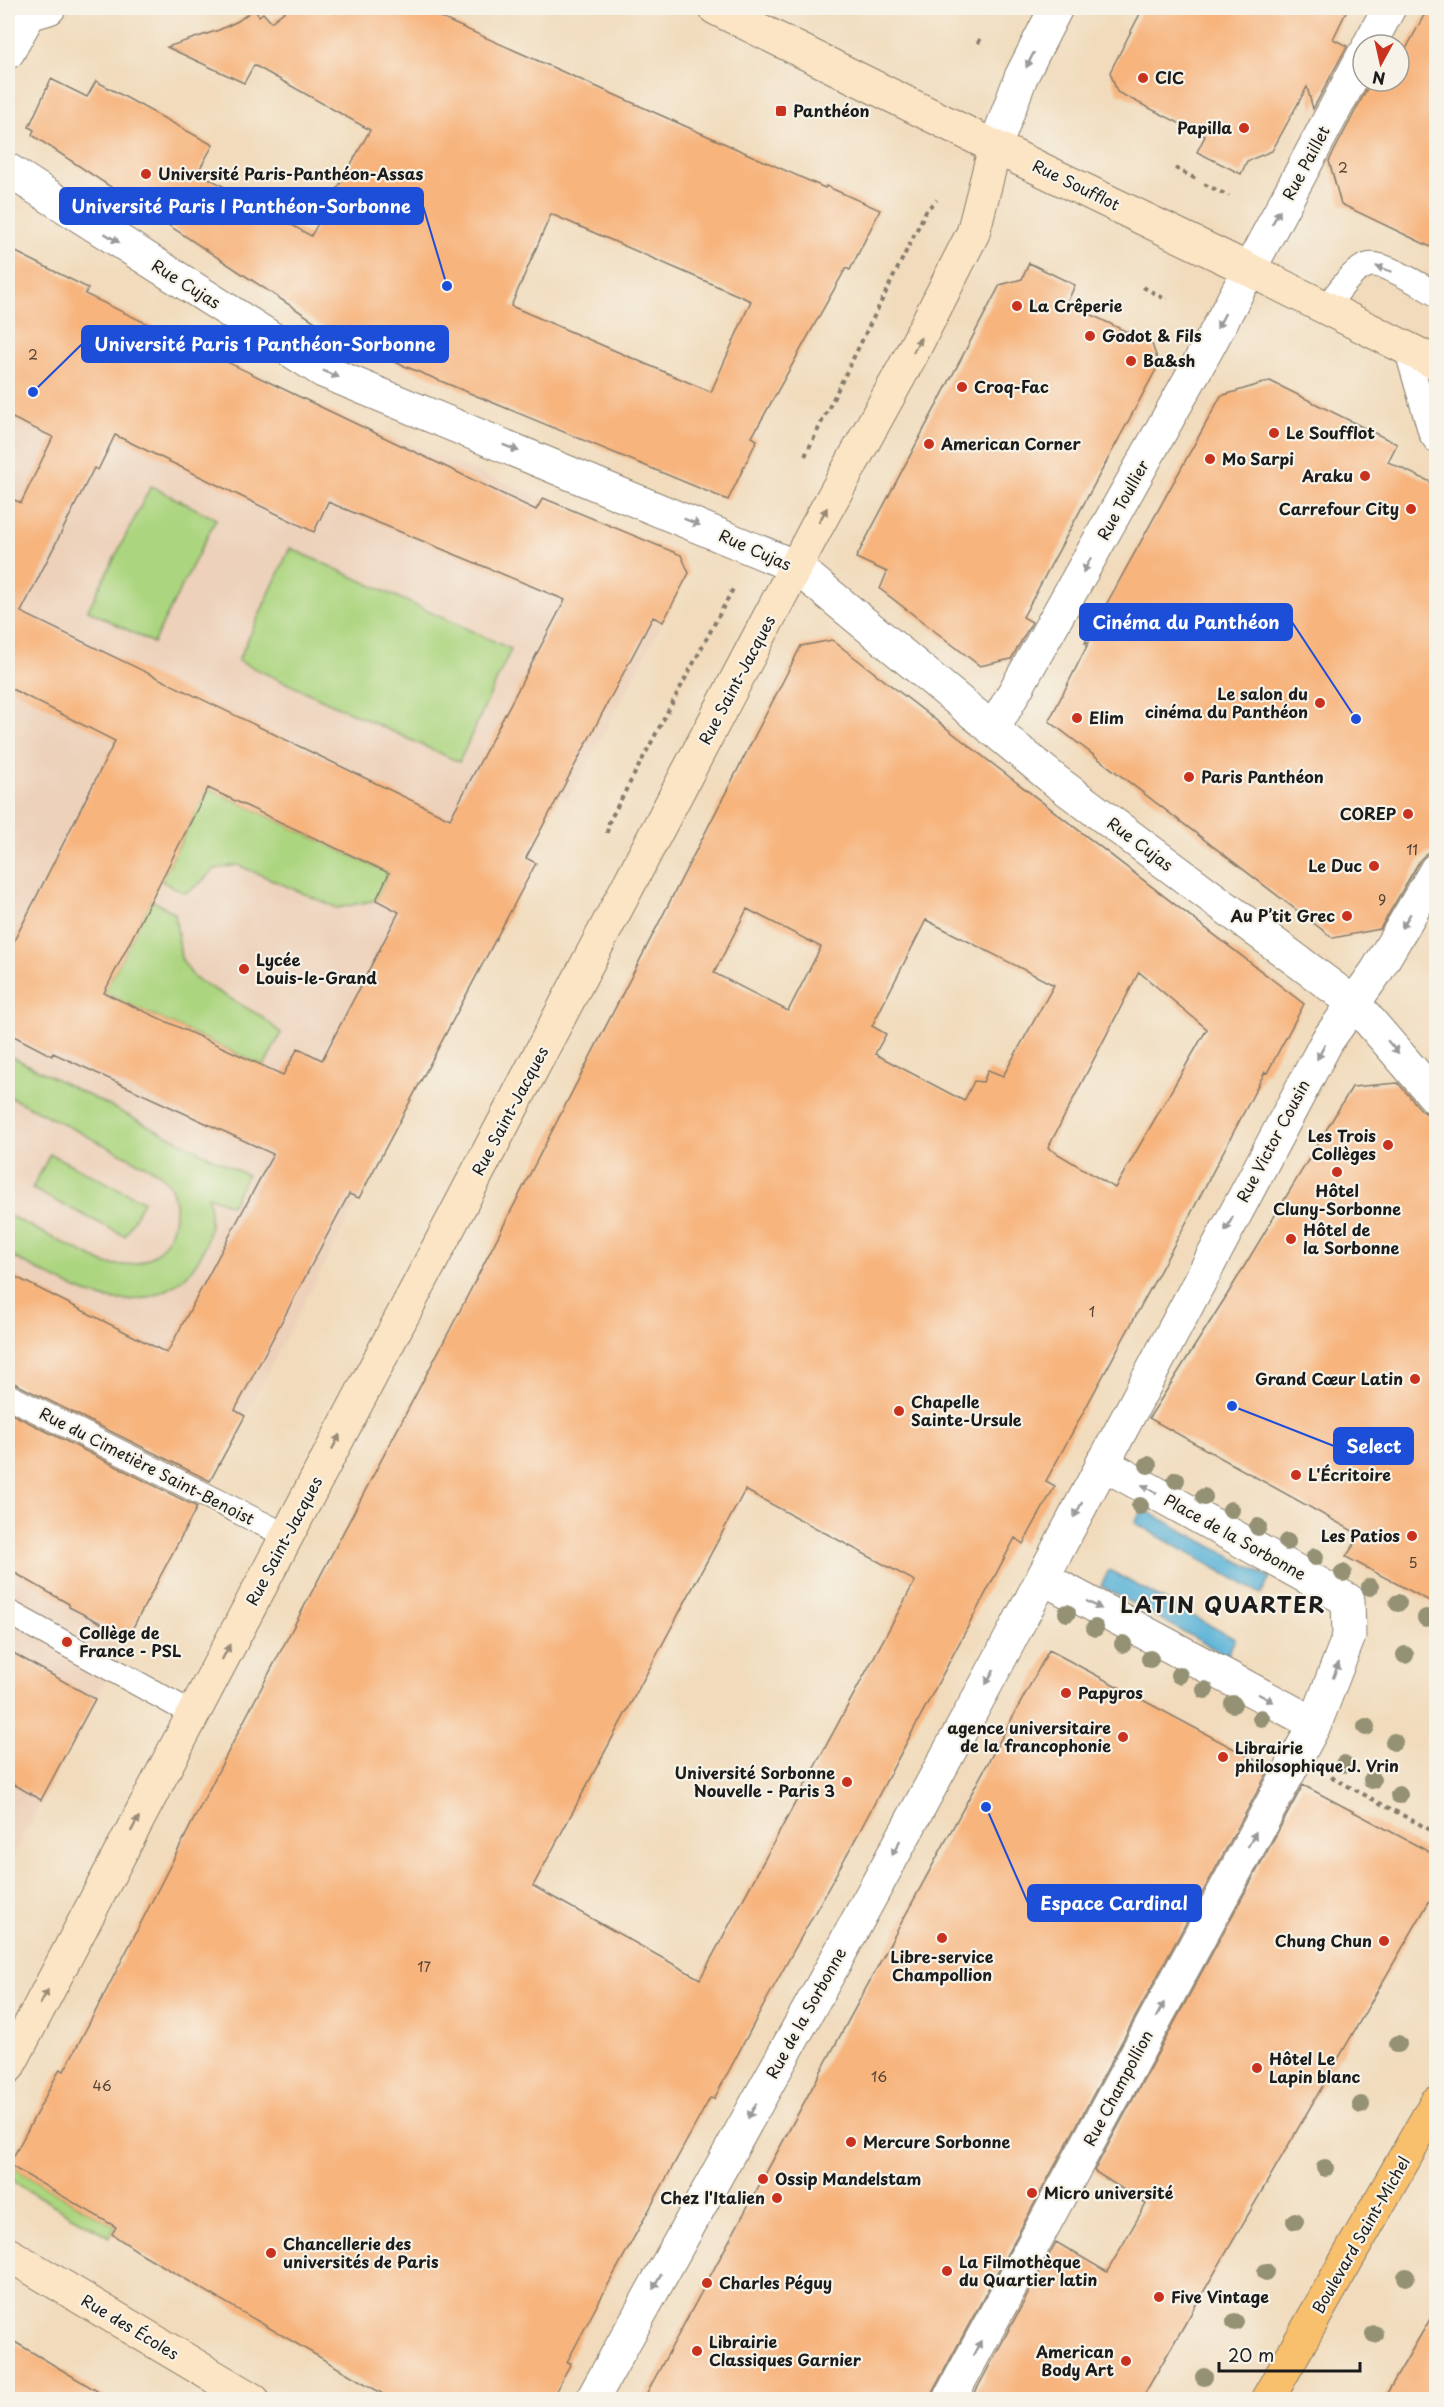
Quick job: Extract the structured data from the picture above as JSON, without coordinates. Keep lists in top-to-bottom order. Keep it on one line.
{"streets":{"main road":["Rue Soufflot","Rue Saint-Jacques","Boulevard Saint-Michel","Rue des Écoles"],"street":["Rue Paillet","Rue Cujas","Rue Toullier","Rue Victor Cousin","Place de la Sorbonne","Rue de la Sorbonne","Rue Champollion"],"lane":["Rue du Cimetière Saint-Benoist"]},"crossings":[["Rue Paillet","Rue Soufflot"],["Rue Paillet","Rue Toullier"],["Rue Soufflot","Rue Toullier"],["Rue Soufflot","Rue Saint-Jacques"],["Rue Cujas","Rue Toullier"],["Rue Cujas","Rue Saint-Jacques"],["Rue Cujas","Rue Victor Cousin"],["Rue Saint-Jacques","Rue du Cimetière Saint-Benoist"],["Rue Victor Cousin","Place de la Sorbonne"],["Place de la Sorbonne","Rue Champollion"]],"one_way":["Rue Paillet","Rue Cujas","Rue Toullier","Rue Saint-Jacques","Rue Victor Cousin","Rue de la Sorbonne","Rue Champollion"],"districts":["LATIN QUARTER"],"places":{"other":["CIC","Papilla","Université Paris-Panthéon-Assas","Université Paris I Panthéon-Sorbonne","La Crêperie","Godot & Fils","Ba&sh","Croq-Fac","Université Paris 1 Panthéon-Sorbonne","Le Soufflot","American Corner","Mo Sarpi","Araku","Carrefour City","Le salon du cinéma du Panthéon","Elim","Cinéma du Panthéon","Paris Panthéon","COREP","Le Duc","Au P’tit Grec","Lycée Louis-le-Grand","Les Trois Collèges","Hôtel Cluny-Sorbonne","Hôtel de la Sorbonne","Grand Cœur Latin","Select","Chapelle Sainte-Ursule","L'Écritoire","Les Patios","Collège de France - PSL","Papyros","agence universitaire de la francophonie","Librairie philosophique J. Vrin","Université Sorbonne Nouvelle - Paris 3","Espace Cardinal","Libre-service Champollion","Chung Chun","Hôtel Le Lapin blanc","Mercure Sorbonne","Ossip Mandelstam","Micro université","Chez l'Italien","Chancellerie des universités de Paris","La Filmothèque du Quartier latin","Charles Péguy","Five Vintage","Librairie Classiques Garnier","American Body Art"],"transit":["Panthéon"]},"house_numbers":["2","2","11","9","1","5","17","16","46"],"scale_bar":"20 m","north":"bottom"}
